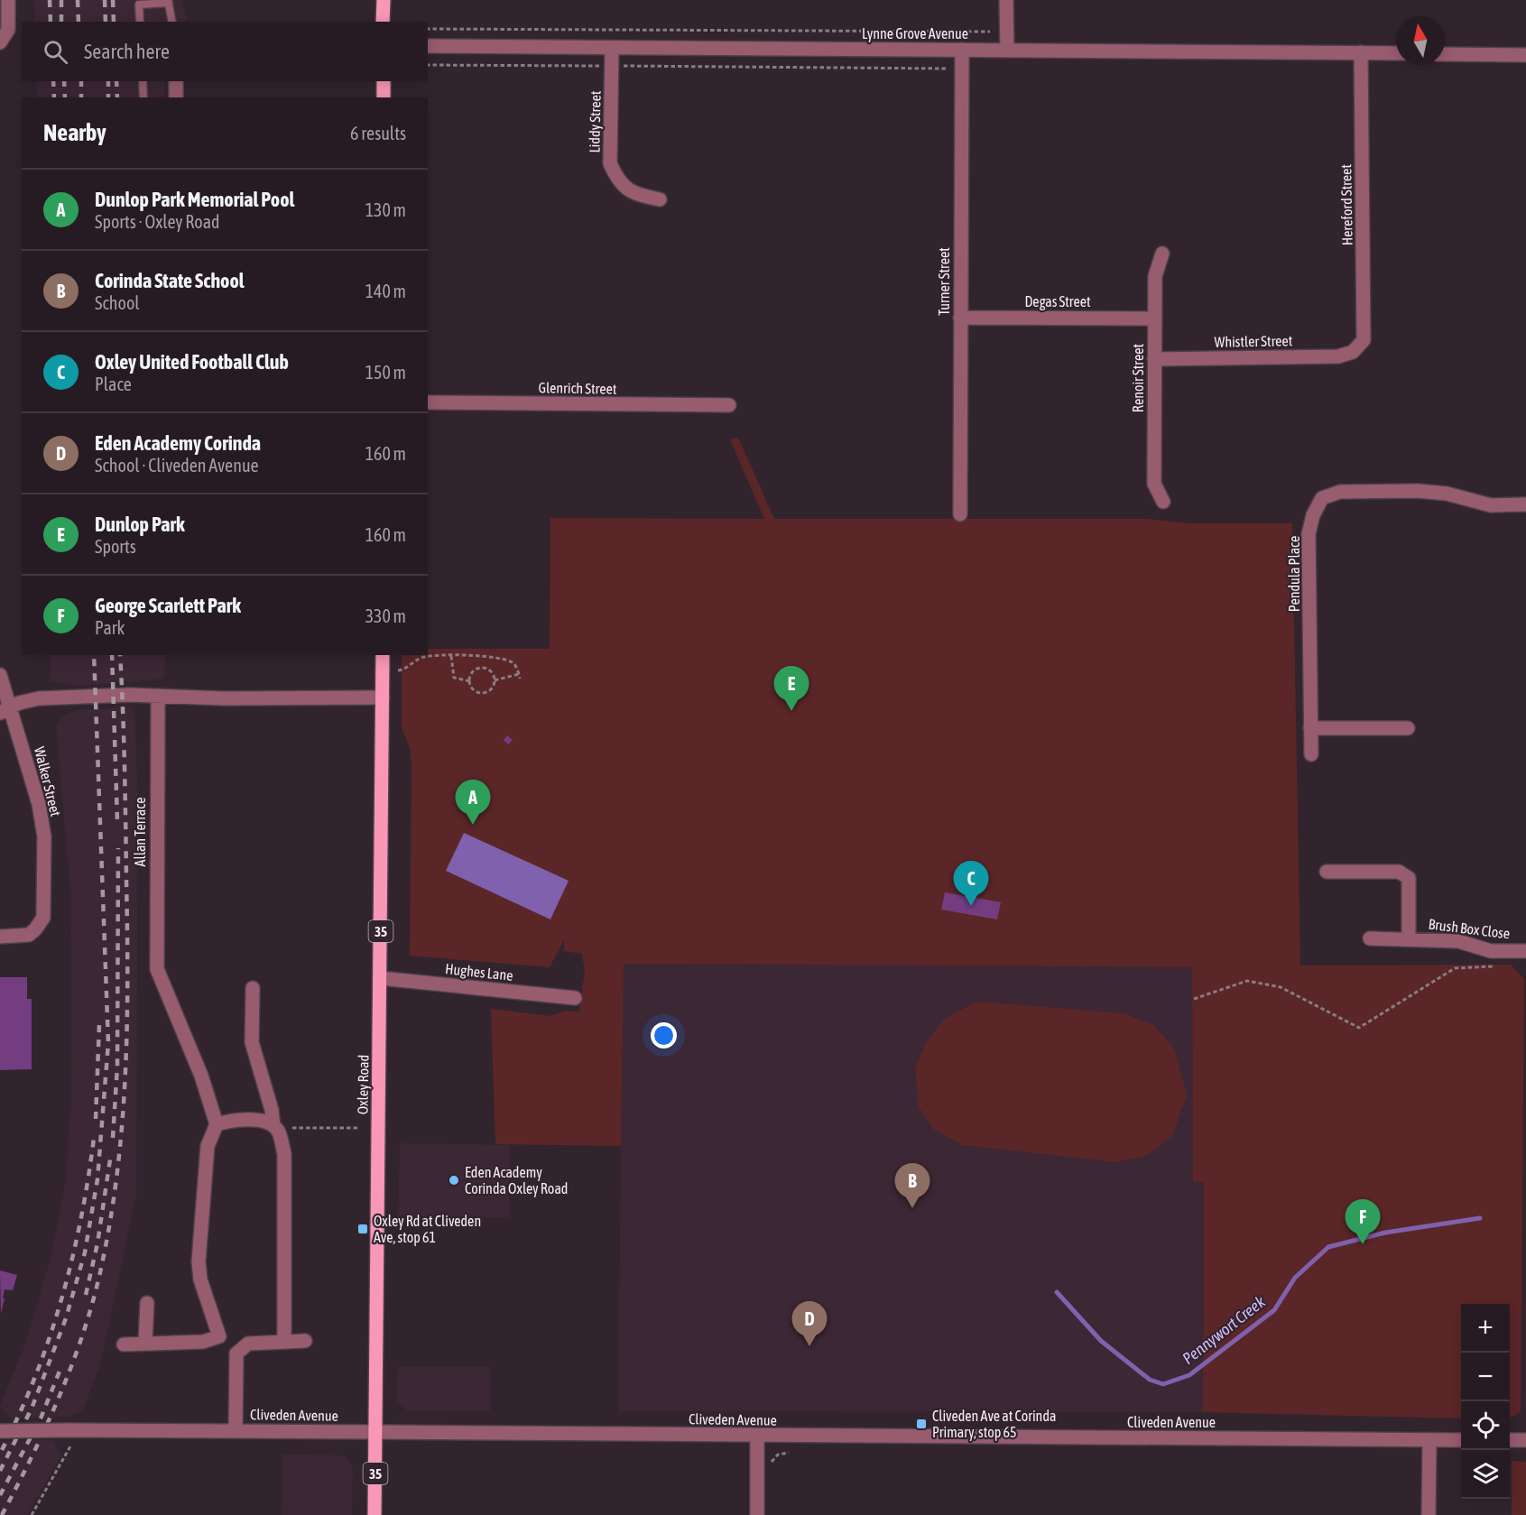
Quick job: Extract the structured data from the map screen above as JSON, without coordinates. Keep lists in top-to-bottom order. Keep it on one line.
{"streets":{"main road":["35","Oxley Road"],"street":["Lynne Grove Avenue","Liddy Street","Hereford Street","Turner Street","Degas Street","Whistler Street","Renoir Street","Glenrich Street","Pendula Place","Walker Street","Allan Terrace","Brush Box Close","Hughes Lane","Cliveden Avenue"]},"crossings":[["Lynne Grove Avenue","Liddy Street"],["Lynne Grove Avenue","Hereford Street"],["Lynne Grove Avenue","Turner Street"],["Hereford Street","Whistler Street"],["Turner Street","Degas Street"],["Degas Street","Renoir Street"],["Whistler Street","Renoir Street"],["Hughes Lane","Oxley Road"],["Oxley Road","Cliveden Avenue"]],"water":["Pennywort Creek"],"places":{"other":["Eden Academy Corinda Oxley Road"],"transit":["Oxley Rd at Cliveden Ave, stop 61","Cliveden Ave at Corinda Primary, stop 65"]},"north":"top","page":{"search":"Search here","heading":["Nearby","6 results"],"list":[{"mark":"A","name":"Dunlop Park Memorial Pool","note":"Sports · Oxley Road","value":"130 m"},{"mark":"B","name":"Corinda State School","note":"School","value":"140 m"},{"mark":"C","name":"Oxley United Football Club","note":"Place","value":"150 m"},{"mark":"D","name":"Eden Academy Corinda","note":"School · Cliveden Avenue","value":"160 m"},{"mark":"E","name":"Dunlop Park","note":"Sports","value":"160 m"},{"mark":"F","name":"George Scarlett Park","note":"Park","value":"330 m"}],"pins":["E","A","C","B","F","D"],"map_buttons":["+","−"]}}
